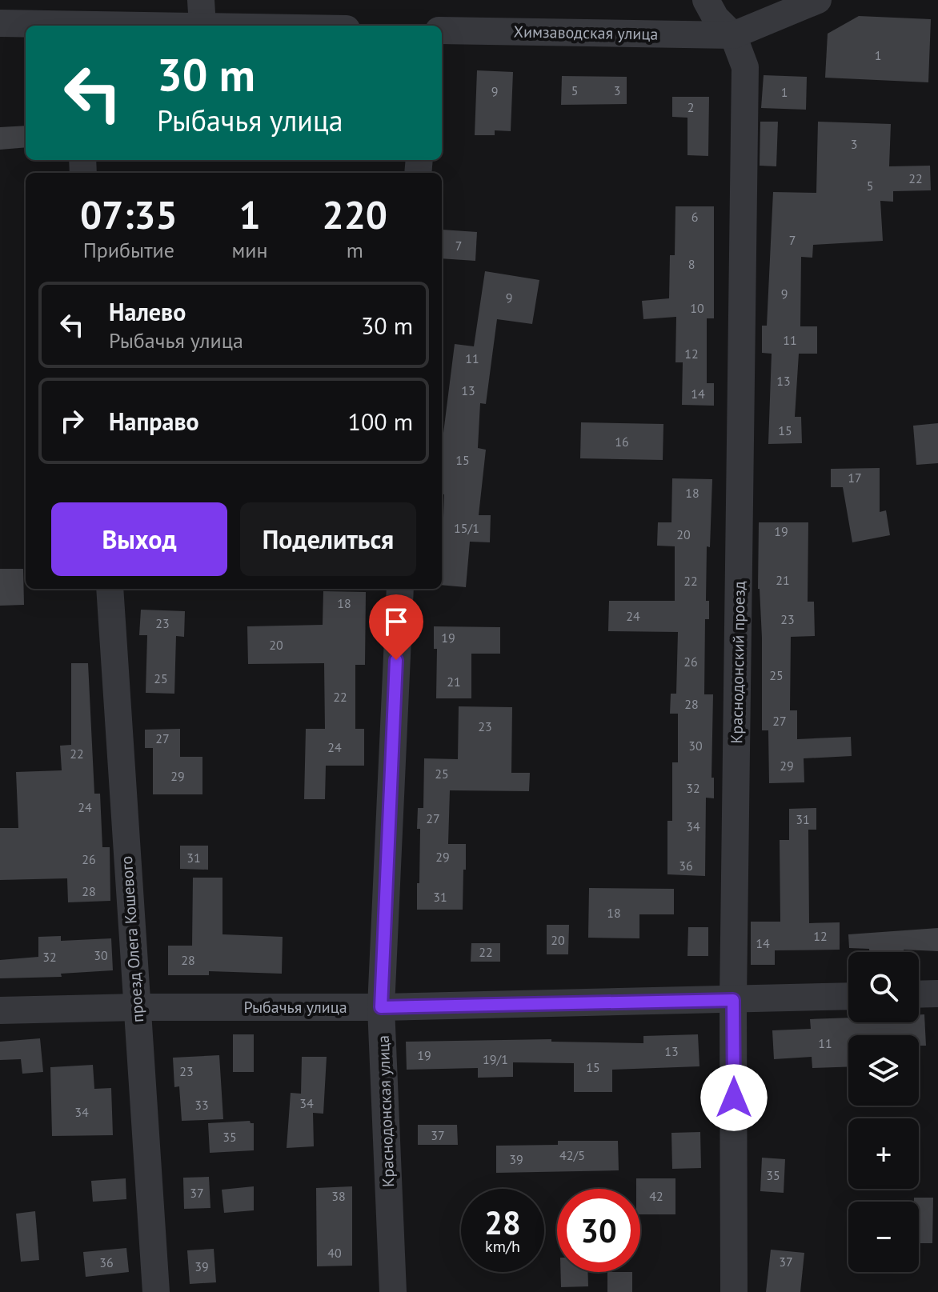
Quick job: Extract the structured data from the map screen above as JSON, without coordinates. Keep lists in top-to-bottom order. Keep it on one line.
{"streets":{"street":["Химзаводская улица","Краснодонский проезд","проезд Олега Кошевого","Рыбачья улица","Краснодонская улица"]},"crossings":[["Химзаводская улица","Краснодонский проезд"],["Краснодонский проезд","Рыбачья улица"],["проезд Олега Кошевого","Рыбачья улица"],["Рыбачья улица","Краснодонская улица"]],"house_numbers":["1","5","3","9","1","2","3","22","5","6","7","7","8","9","9","10","11","12","11","13","13","14","15","16","15","17","18","15/1","19","20","21","22","18","24","23","23","19","20","26","25","25","21","22","28","27","23","27","30","24","22","29","25","29","32","24","27","31","34","29","31","26","36","28","31","18","12","20","14","22","30","32","28","11","13","19","19/1","15","23","34","33","34","37","35","42/5","39","35","37","38","42","40","37","36","39"],"page":{"turn":["30 m","Рыбачья улица"],"eta":["07:35","Прибытие","1","мин","220","m"],"list":[{"name":"Налево","note":"Рыбачья улица","value":"30 m"},{"name":"Направо","value":"100 m"}],"buttons":["Выход","Поделиться"],"map_buttons":["+","−"],"speed":"28 km/h","limit":"30"}}
